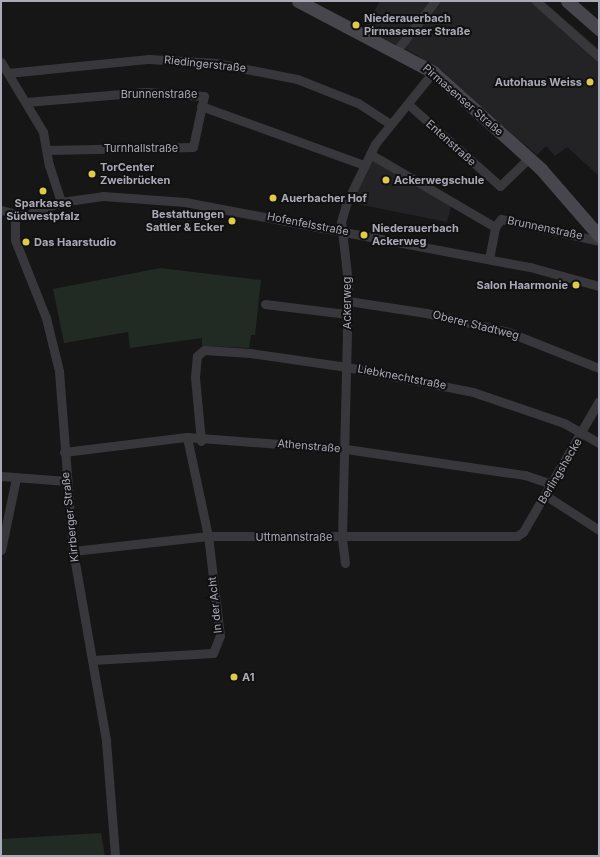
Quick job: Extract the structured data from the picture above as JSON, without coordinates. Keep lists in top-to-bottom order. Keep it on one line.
{"streets":{"main road":["Pirmasenser Straße"],"street":["Riedingerstraße","Brunnenstraße","Entenstraße","Turnhallstraße","Hofenfelsstraße","Ackerweg","Oberer Stadtweg","Liebknechtstraße","Athenstraße","Berlingshecke","Kirrberger Straße","Uttmannstraße","In der Acht"]},"crossings":[["Riedingerstraße","Ackerweg"],["Brunnenstraße","Turnhallstraße"],["Brunnenstraße","Hofenfelsstraße"],["Brunnenstraße","Ackerweg"],["Pirmasenser Straße","Entenstraße"],["Pirmasenser Straße","Ackerweg"],["Entenstraße","Ackerweg"],["Hofenfelsstraße","Ackerweg"],["Hofenfelsstraße","Kirrberger Straße"],["Ackerweg","Oberer Stadtweg"],["Ackerweg","Liebknechtstraße"],["Ackerweg","Athenstraße"],["Ackerweg","Uttmannstraße"],["Liebknechtstraße","Athenstraße"],["Liebknechtstraße","Berlingshecke"],["Athenstraße","Berlingshecke"],["Athenstraße","Kirrberger Straße"],["Athenstraße","In der Acht"],["Berlingshecke","Uttmannstraße"],["Kirrberger Straße","Uttmannstraße"],["Kirrberger Straße","In der Acht"],["Uttmannstraße","In der Acht"]],"places":["Niederauerbach Pirmasenser Straße","Autohaus Weiss","TorCenter Zweibrücken","Ackerwegschule","Sparkasse Südwestpfalz","Auerbacher Hof","Bestattungen Sattler & Ecker","Niederauerbach Ackerweg","Das Haarstudio","Salon Haarmonie","A1"]}
